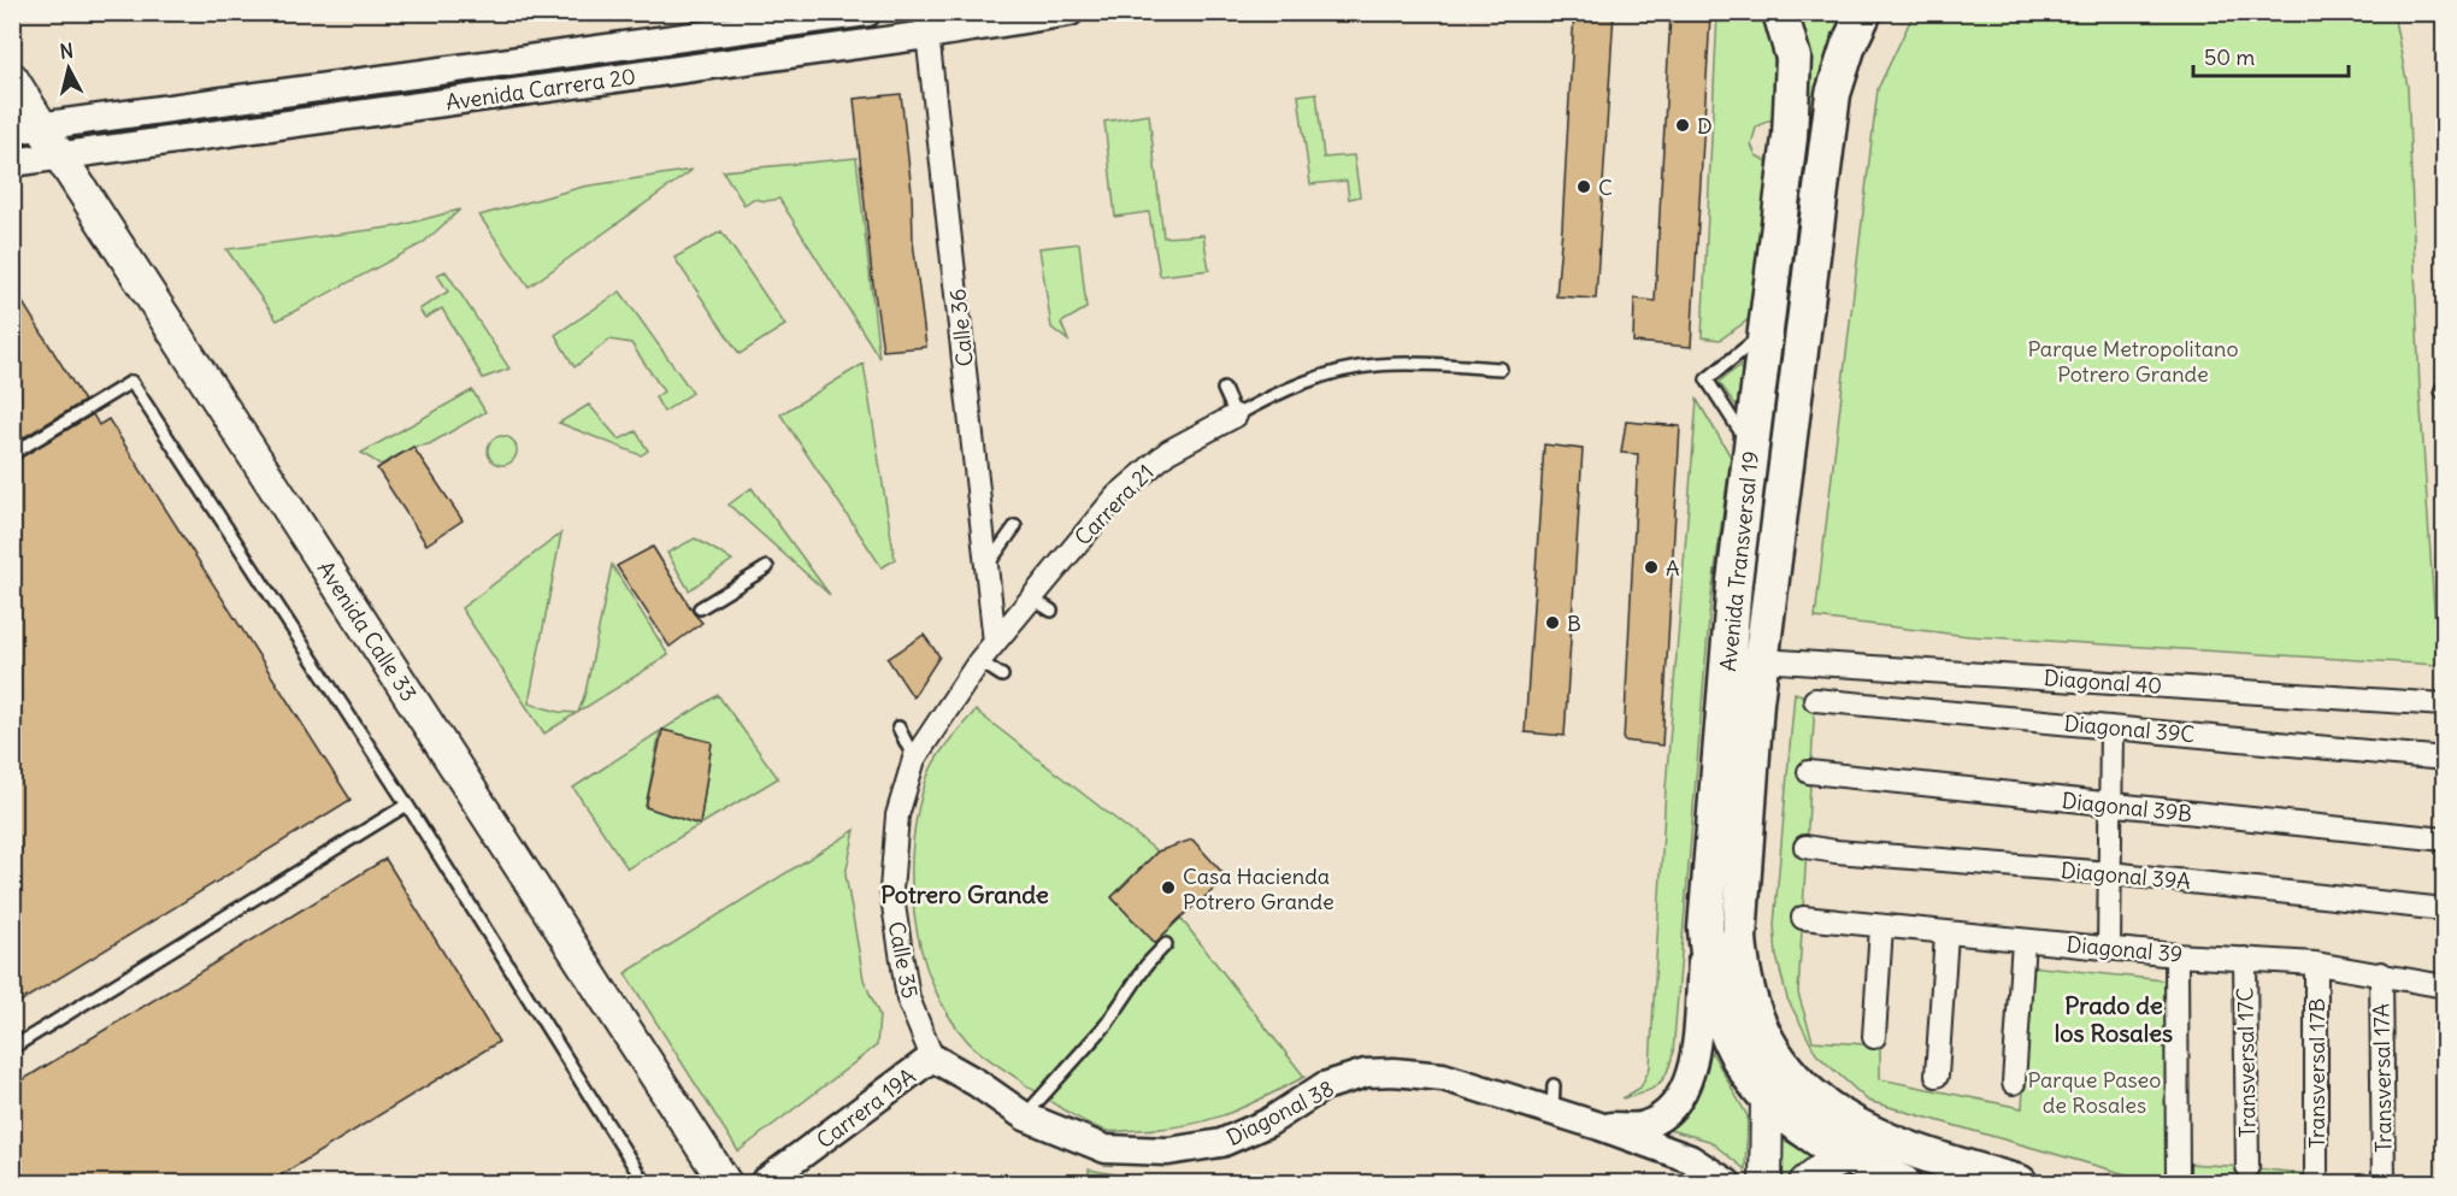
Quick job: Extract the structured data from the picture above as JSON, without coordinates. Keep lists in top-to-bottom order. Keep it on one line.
{"streets":{"main road":["Avenida Transversal 19","Avenida Calle 33"],"street":["Avenida Carrera 20","Calle 36","Carrera 21","Diagonal 40","Diagonal 39C","Diagonal 39B","Diagonal 39A","Diagonal 39","Calle 35","Transversal 17C","Transversal 17B","Transversal 17A","Carrera 19A","Diagonal 38"]},"crossings":[["Avenida Carrera 20","Calle 36"],["Avenida Carrera 20","Avenida Calle 33"],["Calle 36","Carrera 21"],["Carrera 21","Calle 35"],["Avenida Transversal 19","Diagonal 40"],["Avenida Transversal 19","Diagonal 38"],["Diagonal 39","Transversal 17C"],["Diagonal 39","Transversal 17B"],["Diagonal 39","Transversal 17A"],["Calle 35","Carrera 19A"],["Calle 35","Diagonal 38"],["Carrera 19A","Diagonal 38"]],"districts":["Potrero Grande","Prado de los Rosales"],"parks":["Parque Metropolitano Potrero Grande","Parque Paseo de Rosales"],"places":["D","C","A","B","Casa Hacienda Potrero Grande"],"scale_bar":"50 m","north":"top"}
